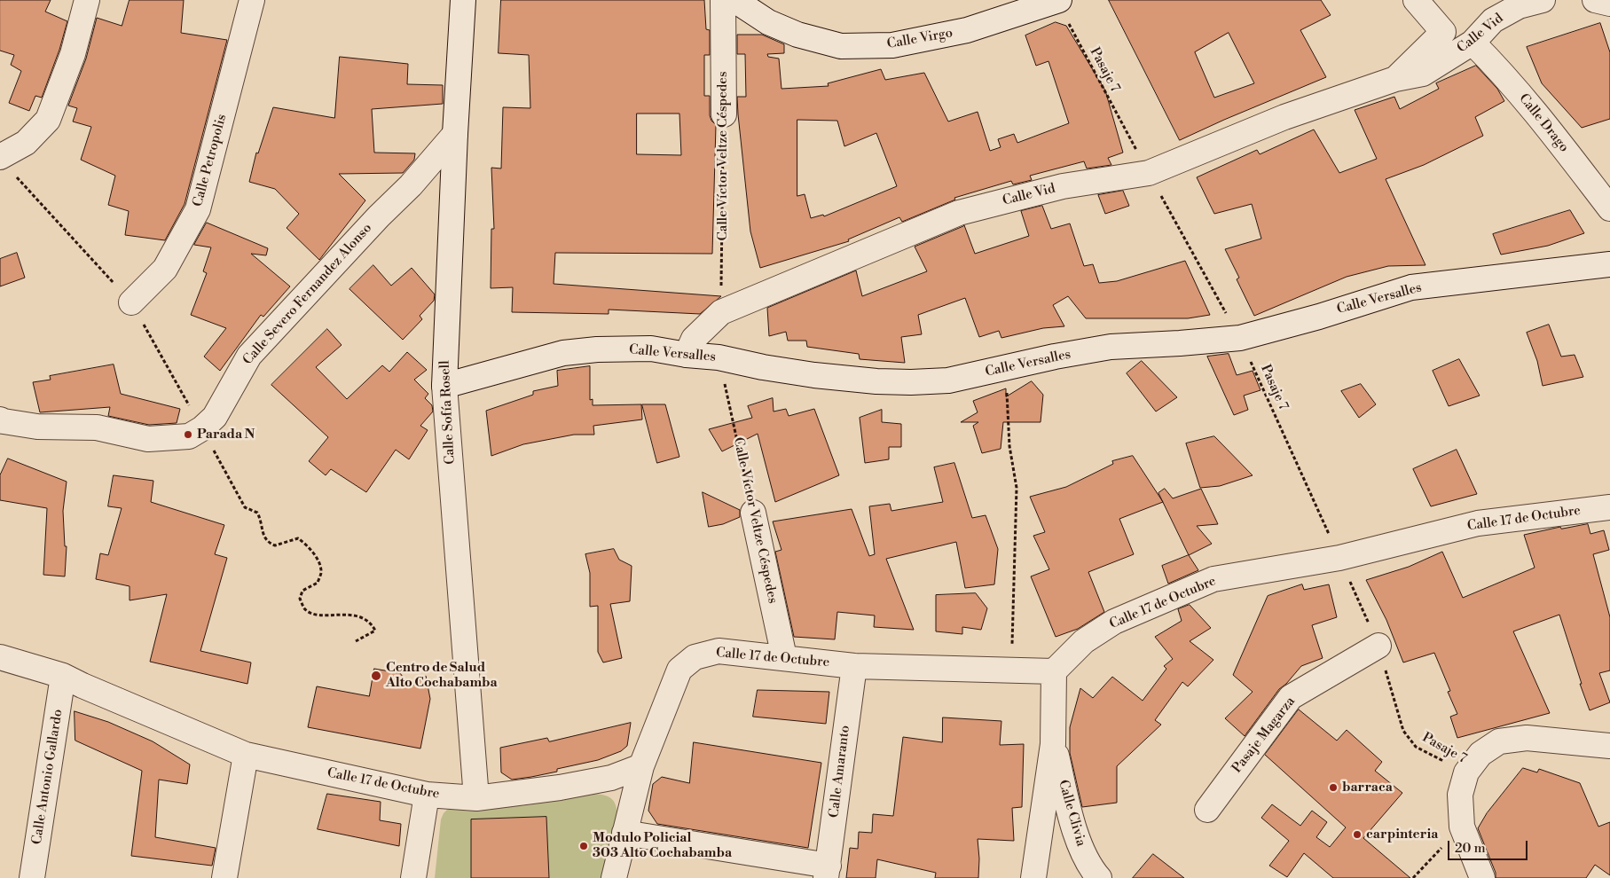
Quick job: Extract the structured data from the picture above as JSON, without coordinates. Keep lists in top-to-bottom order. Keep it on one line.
{"streets":{"street":["Calle Vid","Calle Virgo","Calle Drago","Calle Víctor Veltze Céspedes","Calle Petropolis","Calle Severo Fernandez Alonso","Calle Versalles","Calle Sofía Rosell","Calle 17 de Octubre","Pasaje Magarza","Calle Amaranto","Calle Antonio Gallardo","Calle Clivia"],"path":["Pasaje 7"]},"crossings":[["Calle Vid","Pasaje 7"],["Calle Vid","Calle Drago"],["Calle Vid","Calle Víctor Veltze Céspedes"],["Calle Vid","Calle Versalles"],["Calle Virgo","Pasaje 7"],["Pasaje 7","Calle Versalles"],["Pasaje 7","Calle 17 de Octubre"],["Pasaje 7","Pasaje Magarza"],["Calle Víctor Veltze Céspedes","Calle Versalles"],["Calle Víctor Veltze Céspedes","Calle 17 de Octubre"],["Calle Severo Fernandez Alonso","Calle Sofía Rosell"],["Calle Versalles","Calle Sofía Rosell"],["Calle Sofía Rosell","Calle 17 de Octubre"],["Calle 17 de Octubre","Calle Amaranto"],["Calle 17 de Octubre","Calle Antonio Gallardo"]],"places":["Parada N","Centro de Salud Alto Cochabamba","barraca","carpinteria","Modulo Policial 303 Alto Cochabamba"],"scale_bar":"20 m"}
